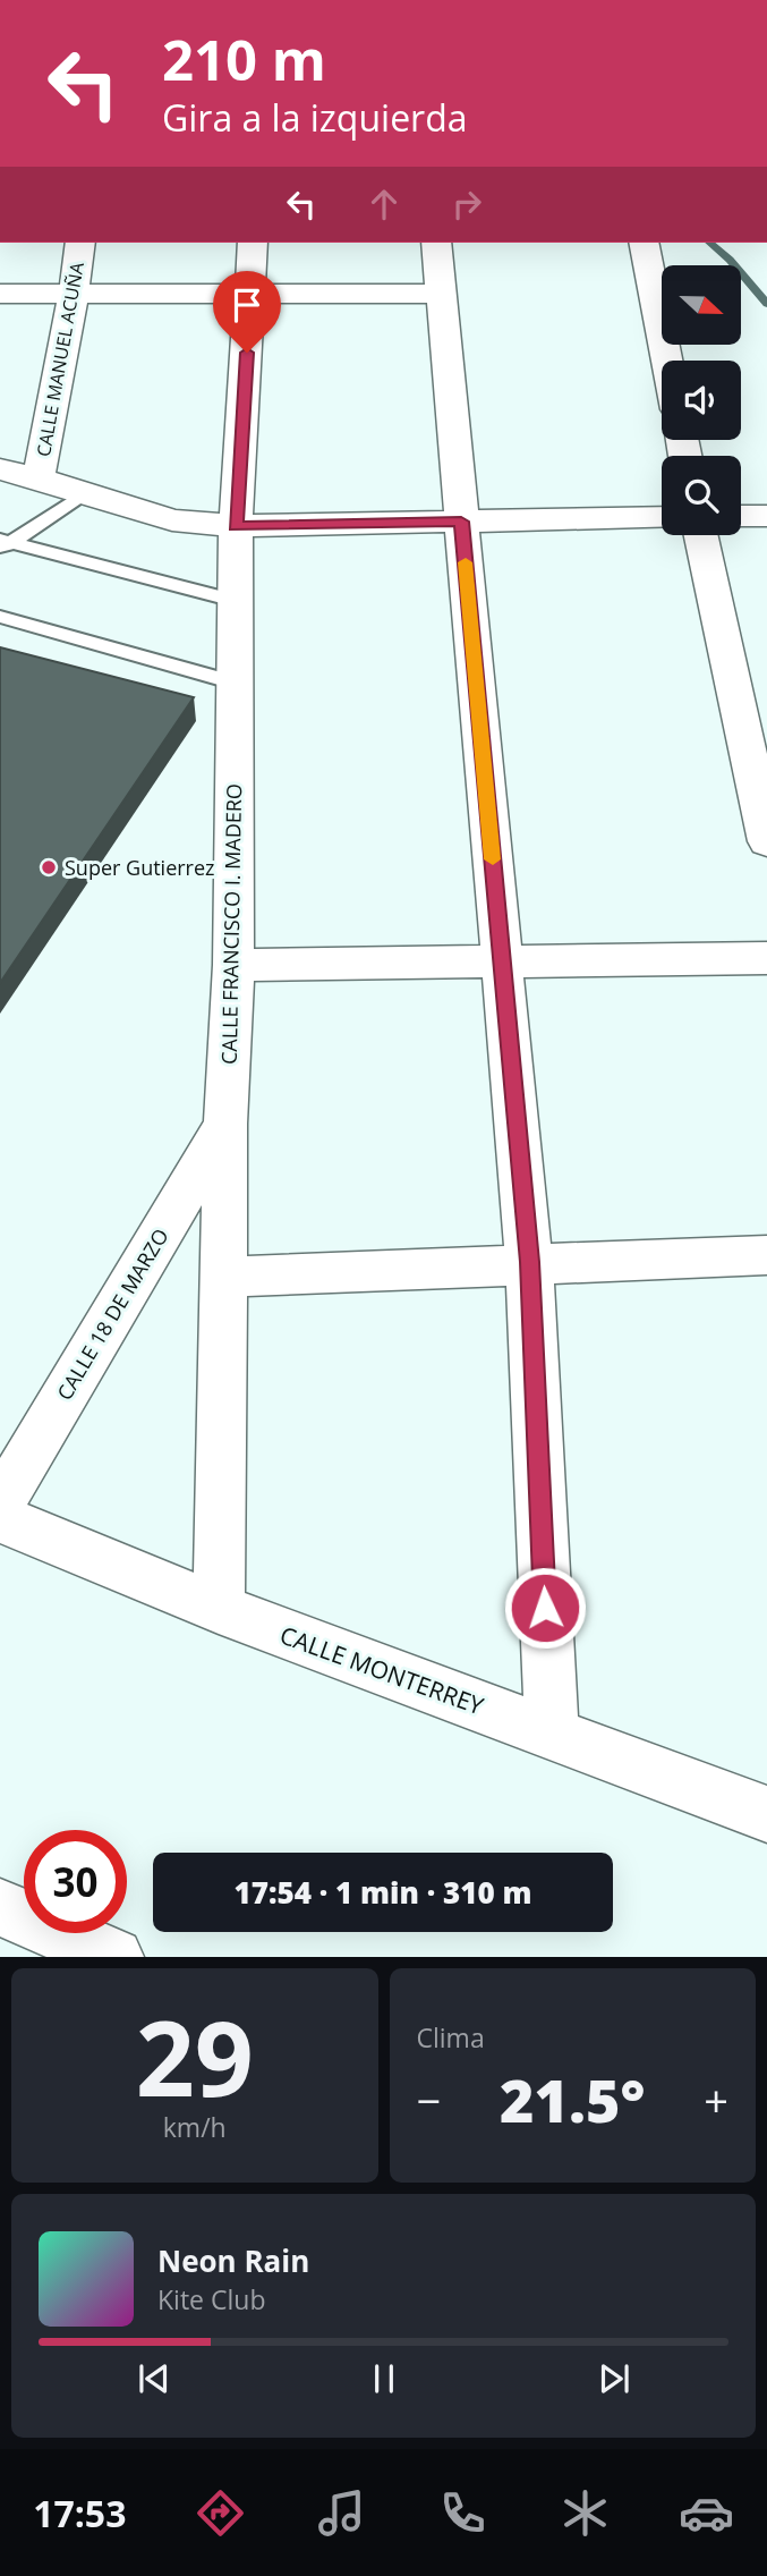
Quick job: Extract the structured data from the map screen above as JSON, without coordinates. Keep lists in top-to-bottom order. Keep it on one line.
{"streets":{"street":["CALLE MANUEL ACUÑA","CALLE FRANCISCO I. MADERO","CALLE 18 DE MARZO","CALLE MONTERREY"]},"crossings":[["CALLE FRANCISCO I. MADERO","CALLE 18 DE MARZO"],["CALLE FRANCISCO I. MADERO","CALLE MONTERREY"]],"places":["Super Gutierrez"],"north":"right","page":{"turn":["210 m","Gira a la izquierda"],"limit":"30","trip":"17:54 · 1 min · 310 m","tile":[["29","km/h"],"Clima"],"heat":["−","21.5°","+"],"song":["Neon Rain","Kite Club"],"tabs":"17:53"}}
